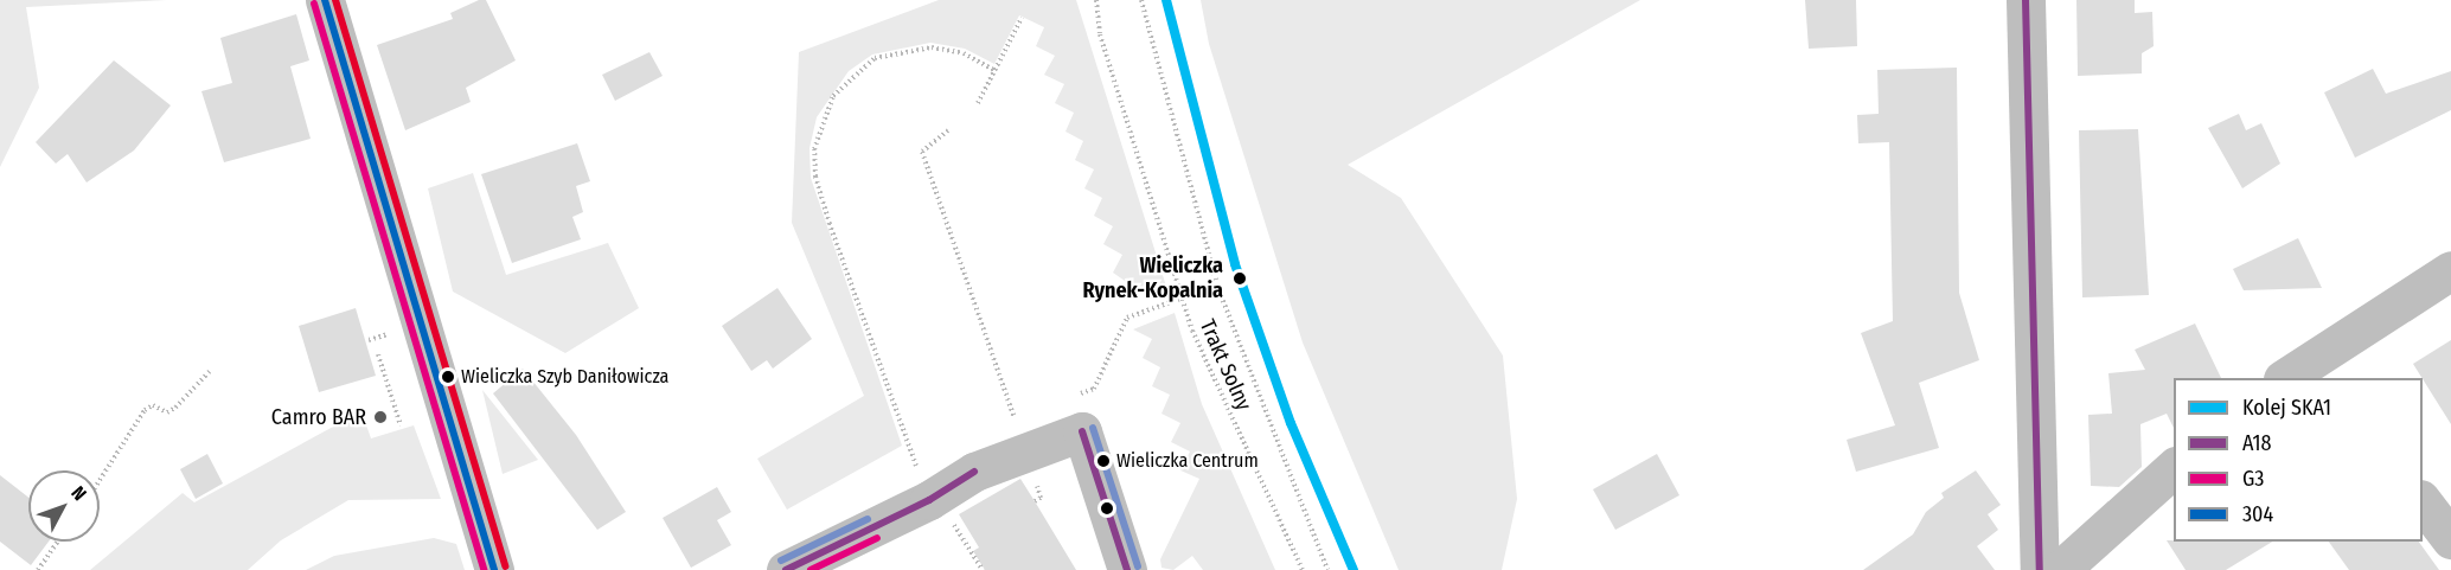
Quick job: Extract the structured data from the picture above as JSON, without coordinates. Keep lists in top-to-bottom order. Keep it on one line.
{"streets":{"path":["Trakt Solny"]},"places":["Wieliczka Rynek-Kopalnia","Wieliczka Szyb Daniłowicza","Camro BAR","Wieliczka Centrum"],"lines":["rail line SKA1","transit line A18","transit line 304","transit line G3"],"legend":["Kolej SKA1","A18","G3","304"],"north":"top right"}
